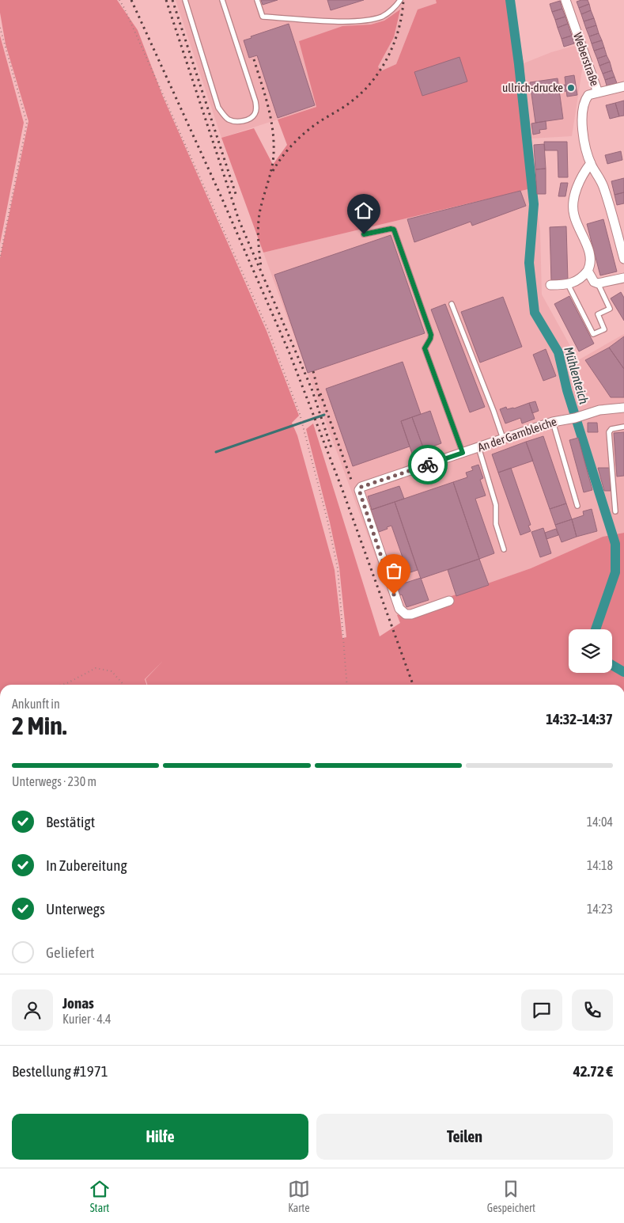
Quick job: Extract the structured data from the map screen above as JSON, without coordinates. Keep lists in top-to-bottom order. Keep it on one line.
{"streets":{"street":["Weberstraße","An der Garnbleiche"]},"water":["Mühlenteich"],"places":["ullrich-drucke"],"page":{"heading":["2 Min.","Ankunft in","14:32–14:37"],"panel":["Jonas","Kurier · 4.4","Bestellung #1971","42.72 €"],"bar":"Unterwegs · 230 m","list":[["Bestätigt","14:04"],["In Zubereitung","14:18"],["Unterwegs","14:23"],"Geliefert"],"buttons":["Hilfe","Teilen"],"tabs":["Start","Karte","Gespeichert"]}}
